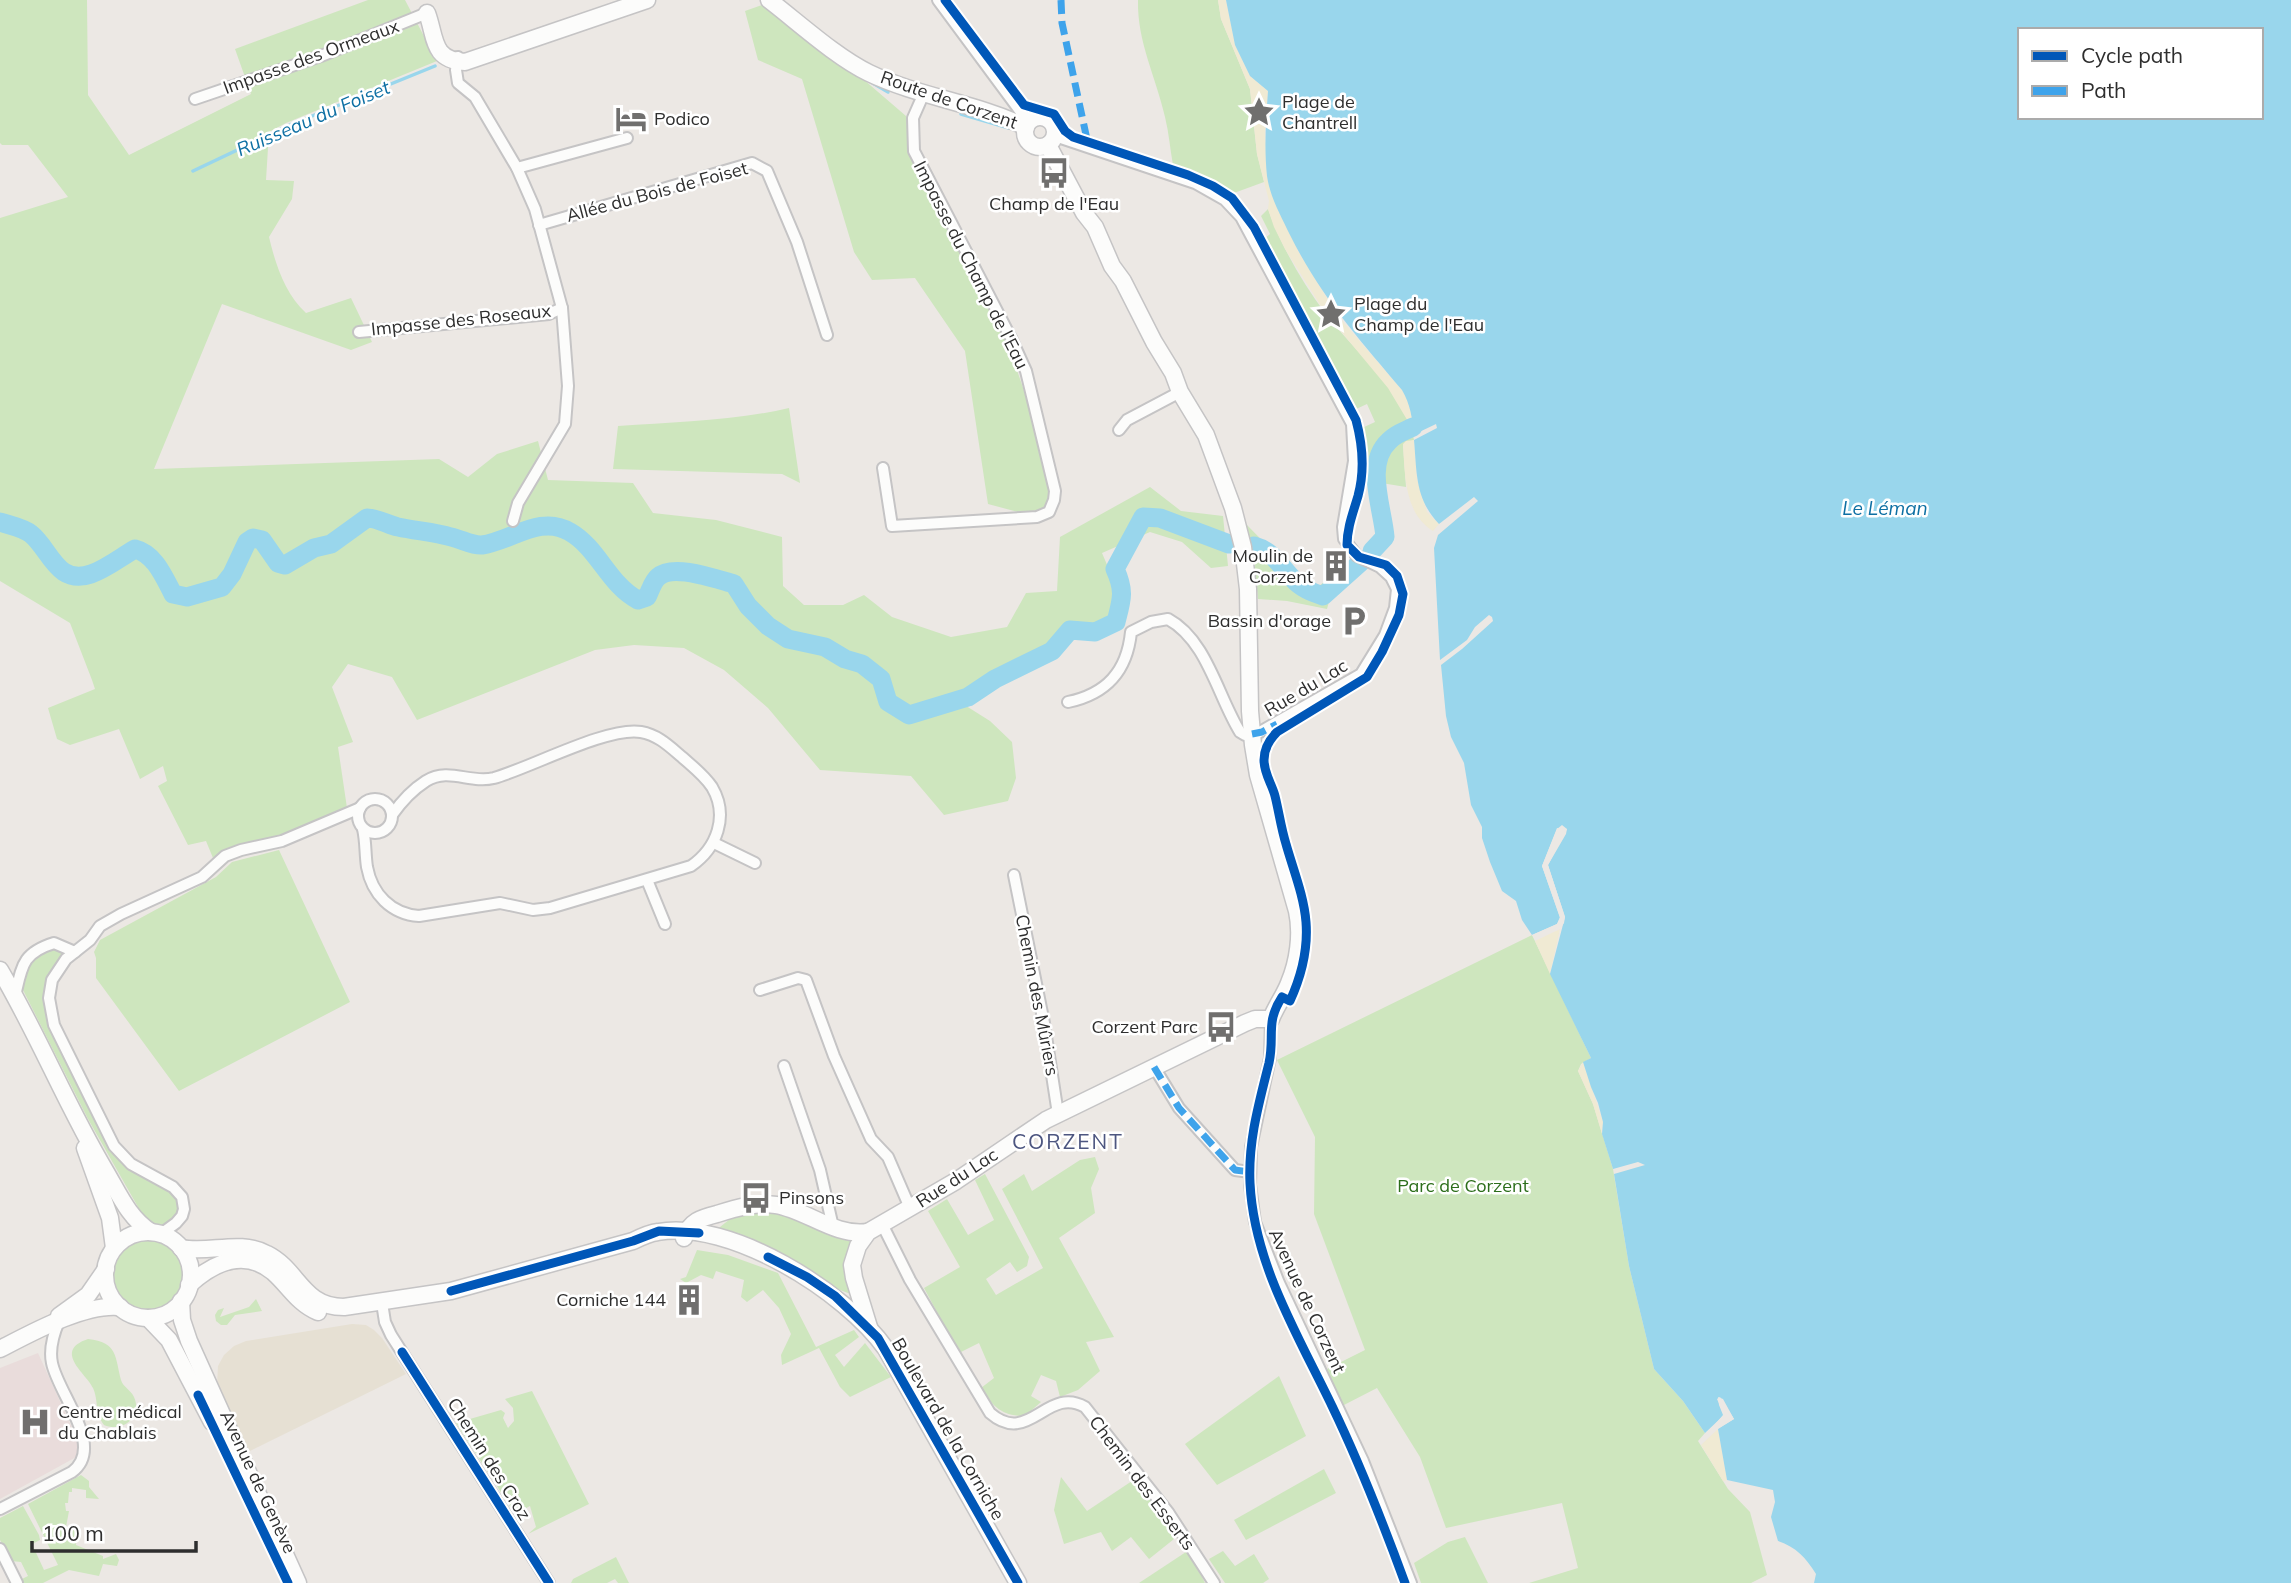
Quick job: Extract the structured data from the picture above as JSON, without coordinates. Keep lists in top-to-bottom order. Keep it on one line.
{"streets":{"street":["Impasse des Ormeaux","Route de Corzent","Allée du Bois de Foiset","Impasse du Champ de l'Eau","Impasse des Roseaux","Rue du Lac","Chemin des Mûriers","Avenue de Corzent","Boulevard de la Corniche","Chemin des Croz","Avenue de Genève","Chemin des Esserts"]},"crossings":[["Route de Corzent","Impasse du Champ de l'Eau"],["Route de Corzent","Rue du Lac"],["Rue du Lac","Chemin des Mûriers"],["Rue du Lac","Avenue de Corzent"],["Rue du Lac","Boulevard de la Corniche"],["Rue du Lac","Chemin des Esserts"],["Boulevard de la Corniche","Chemin des Croz"],["Boulevard de la Corniche","Avenue de Genève"],["Boulevard de la Corniche","Chemin des Esserts"]],"districts":["CORZENT"],"water":["Ruisseau du Foiset","Le Léman"],"parks":["Parc de Corzent"],"places":{"place":["Plage de Chantrell","Plage du Champ de l'Eau"],"hotel":["Podico"],"bus stop":["Champ de l'Eau","Corzent Parc","Pinsons"],"building":["Moulin de Corzent","Corniche 144"],"parking":["Bassin d'orage"],"hospital":["Centre médical du Chablais"]},"legend":["Cycle path","Path"],"scale_bar":"100 m"}
